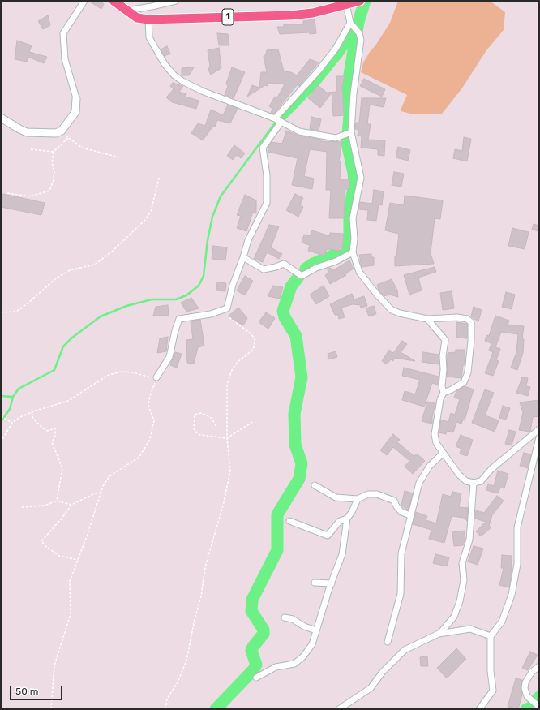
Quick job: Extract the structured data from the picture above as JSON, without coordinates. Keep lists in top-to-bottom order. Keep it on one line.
{"streets":{"main road":["1"]},"scale_bar":"50 m"}
